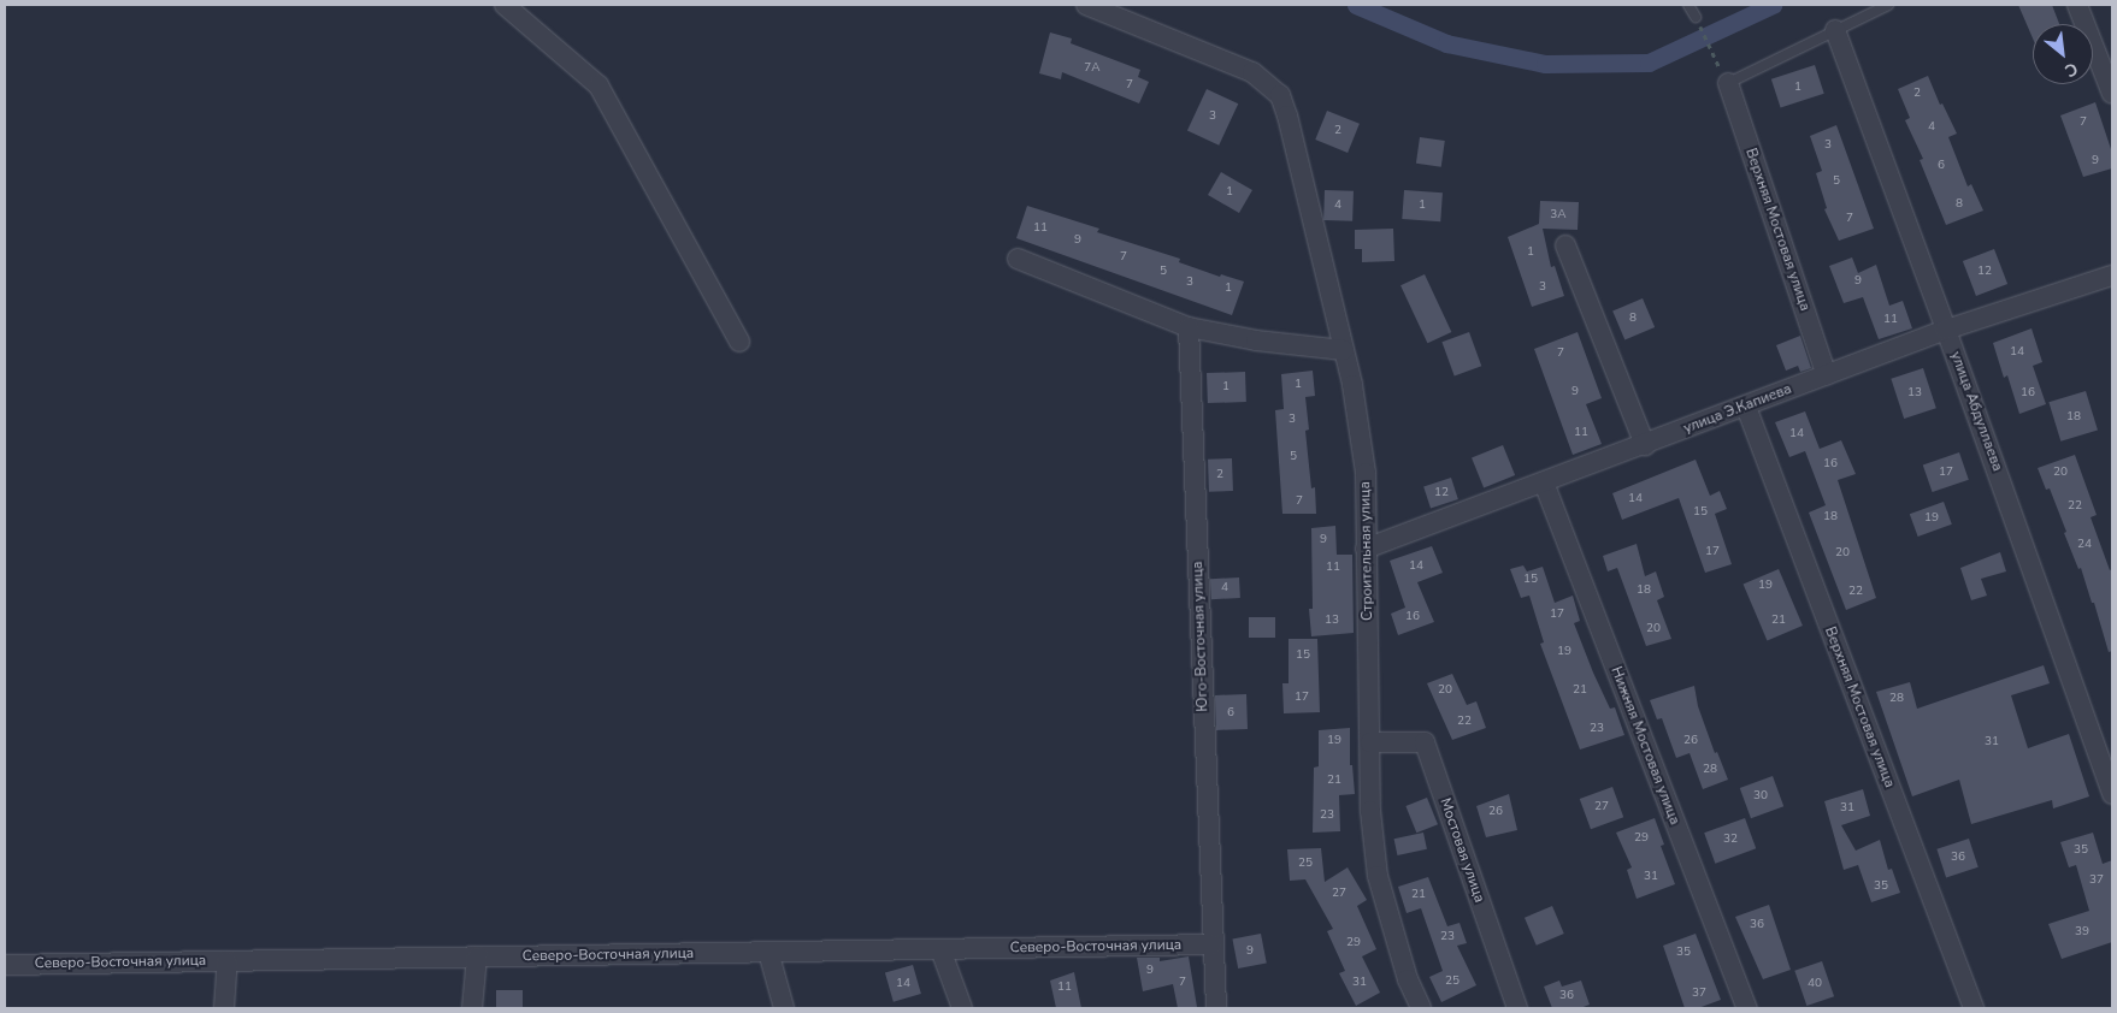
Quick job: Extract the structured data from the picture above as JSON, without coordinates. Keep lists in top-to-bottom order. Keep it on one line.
{"streets":{"street":["Верхняя Мостовая улица","улица Э.Капиева","улица Абдуллаева","Строительная улица","Юго-Восточная улица","Нижняя Мостовая улица","Мостовая улица","Северо-Восточная улица"]},"crossings":[["Верхняя Мостовая улица","улица Э.Капиева"],["улица Э.Капиева","улица Абдуллаева"],["улица Э.Капиева","Строительная улица"],["улица Э.Капиева","Нижняя Мостовая улица"],["Строительная улица","Мостовая улица"],["Юго-Восточная улица","Северо-Восточная улица"]],"house_numbers":["7А","7","1","2","3","7","4","2","3","9","6","5","1","8","4","1","3А","7","11","9","1","7","5","12","9","3","3","1","8","11","14","7","1","1","9","13","16","18","3","11","14","5","16","17","20","2","12","14","7","22","15","18","19","9","24","17","20","14","11","15","19","4","18","22","17","16","13","21","20","19","15","20","21","17","28","6","22","23","19","26","31","28","21","30","27","31","26","23","29","32","35","36","25","31","37","35","27","21","36","39","23","29","9","35","9","25","7","31","14","40","11","37","36"],"north":"bottom right"}
